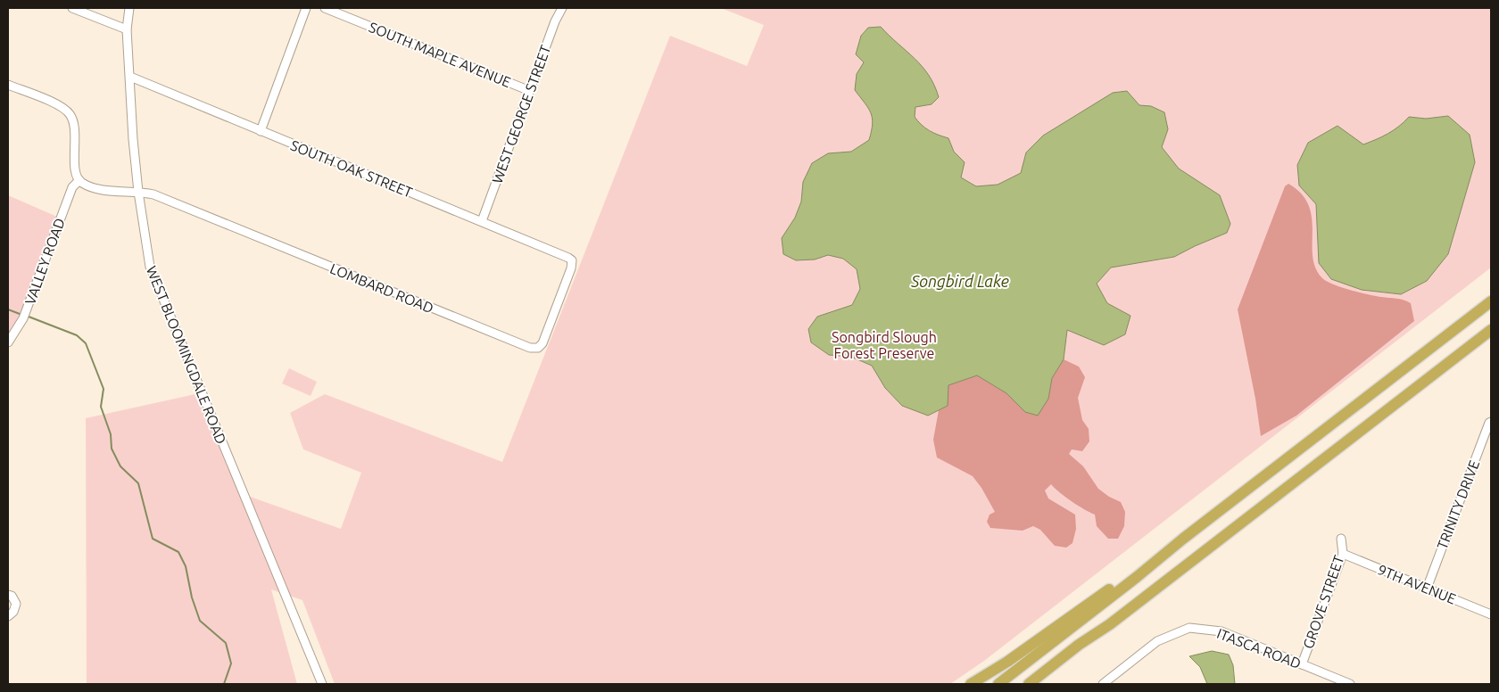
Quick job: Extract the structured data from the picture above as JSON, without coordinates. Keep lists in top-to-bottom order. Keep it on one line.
{"streets":{"street":["SOUTH MAPLE AVENUE","WEST GEORGE STREET","SOUTH OAK STREET","VALLEY ROAD","LOMBARD ROAD","WEST BLOOMINGDALE ROAD","TRINITY DRIVE","9TH AVENUE","GROVE STREET","ITASCA ROAD"]},"crossings":[["SOUTH MAPLE AVENUE","WEST GEORGE STREET"],["WEST GEORGE STREET","SOUTH OAK STREET"],["SOUTH OAK STREET","LOMBARD ROAD"],["SOUTH OAK STREET","WEST BLOOMINGDALE ROAD"],["LOMBARD ROAD","WEST BLOOMINGDALE ROAD"],["TRINITY DRIVE","9TH AVENUE"],["9TH AVENUE","GROVE STREET"],["GROVE STREET","ITASCA ROAD"]],"water":["Songbird Lake"],"parks":["Songbird Slough Forest Preserve"]}
